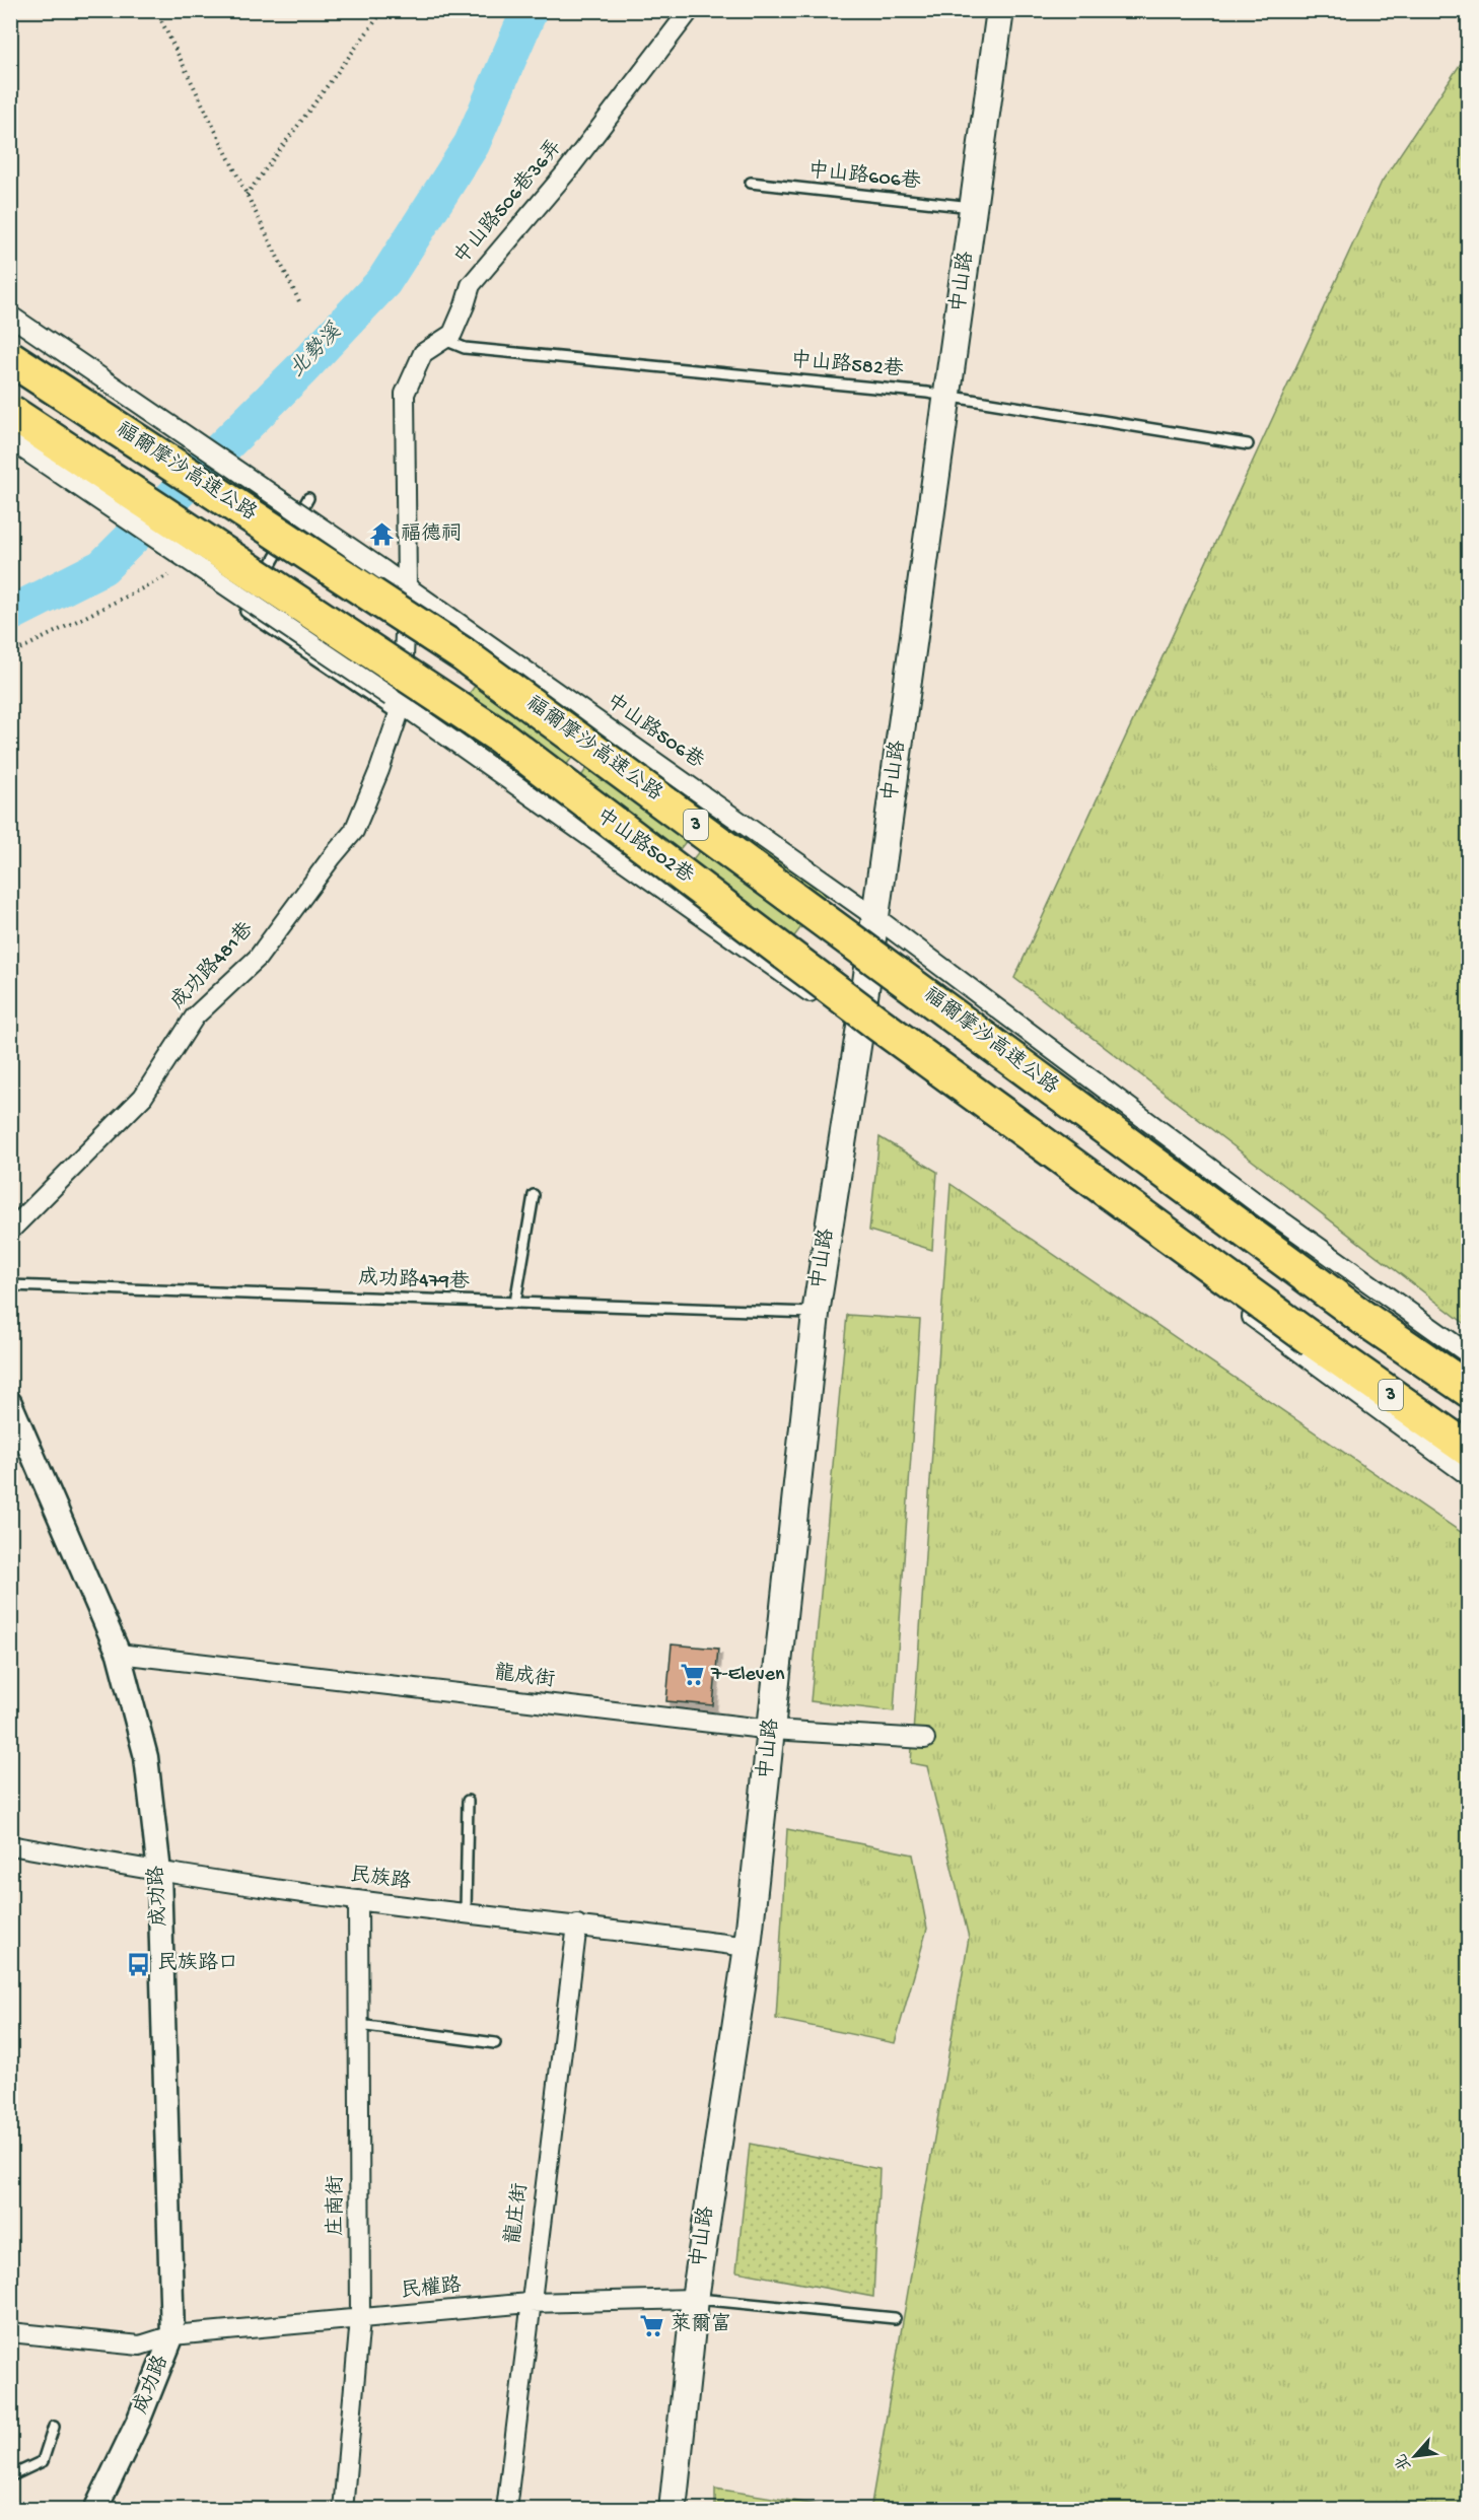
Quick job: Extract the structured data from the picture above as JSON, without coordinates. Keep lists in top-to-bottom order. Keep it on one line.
{"streets":{"highway":["福爾摩沙高速公路","3"],"main road":["中山路"],"street":["中山路506巷36弄","中山路506巷","中山路502巷","成功路481巷","龍成街","民族路","成功路","庄南街","龍庄街","民權路"],"lane":["中山路606巷","中山路582巷","成功路479巷"]},"crossings":[["中山路606巷","中山路"],["中山路506巷36弄","中山路582巷"],["中山路506巷36弄","中山路506巷"],["中山路506巷36弄","成功路481巷"],["中山路","中山路582巷"],["中山路","中山路506巷"],["中山路","中山路502巷"],["中山路","成功路479巷"],["中山路","龍成街"],["中山路","民族路"],["中山路","民權路"],["中山路506巷","成功路481巷"],["中山路502巷","成功路481巷"],["龍成街","成功路"],["民族路","成功路"],["民族路","庄南街"],["民族路","龍庄街"],["成功路","民權路"],["庄南街","民權路"],["龍庄街","民權路"]],"water":["北勢溪"],"places":{"temple":["福德祠"],"supermarket":["7-Eleven","萊爾富"],"bus stop":["民族路口"]},"north":"bottom left"}
